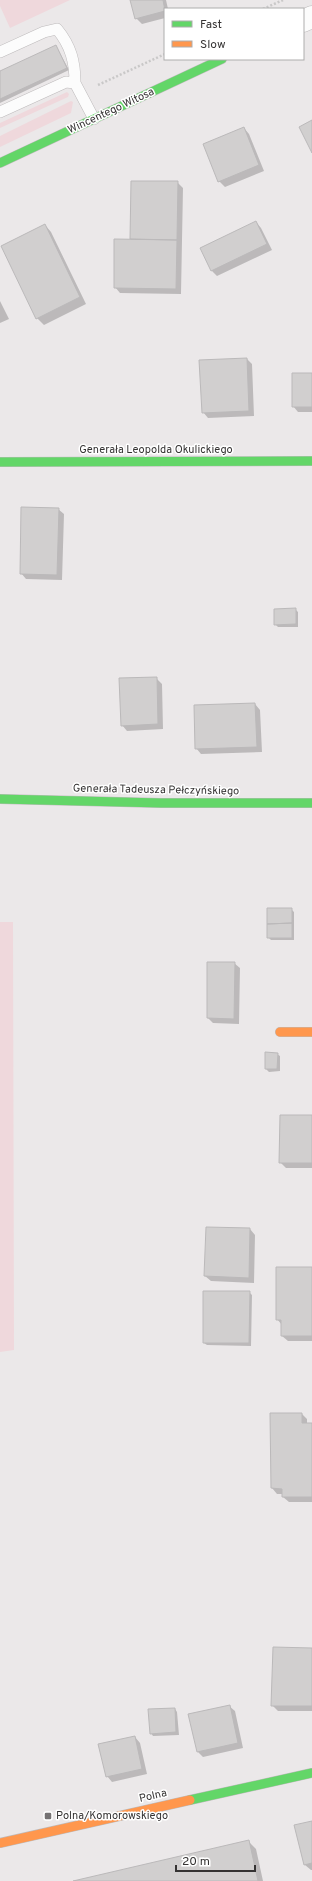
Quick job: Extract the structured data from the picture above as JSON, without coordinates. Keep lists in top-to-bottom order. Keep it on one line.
{"streets":{"street":["Wincentego Witosa","Generała Leopolda Okulickiego","Generała Tadeusza Pełczyńskiego","Polna"]},"places":{"transit":["Polna/Komorowskiego"]},"legend":["Fast","Slow"],"scale_bar":"20 m"}
